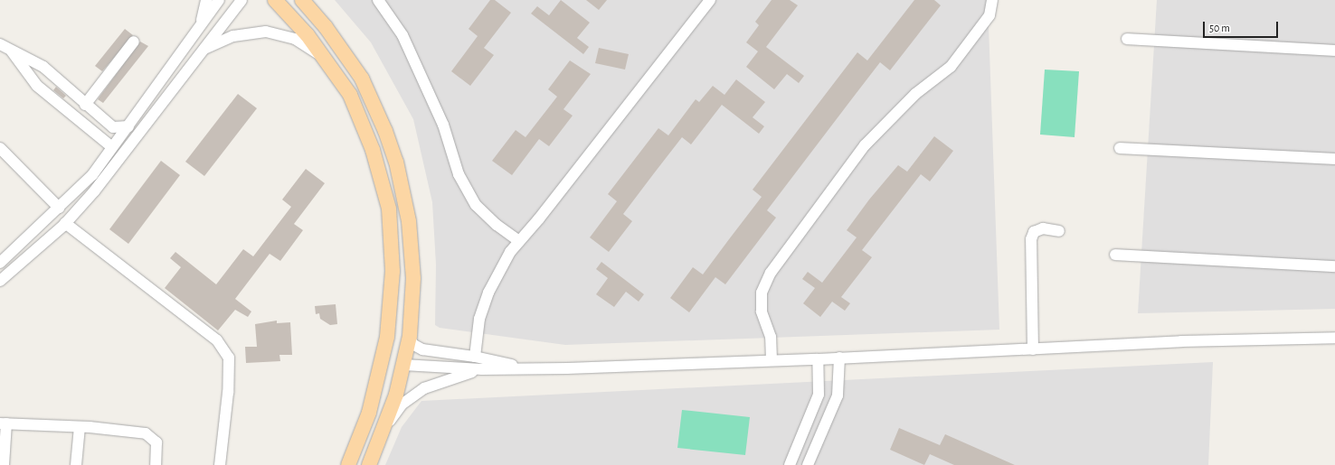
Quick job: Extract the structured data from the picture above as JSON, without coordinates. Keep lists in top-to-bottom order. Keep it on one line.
{"scale_bar":"50 m"}
